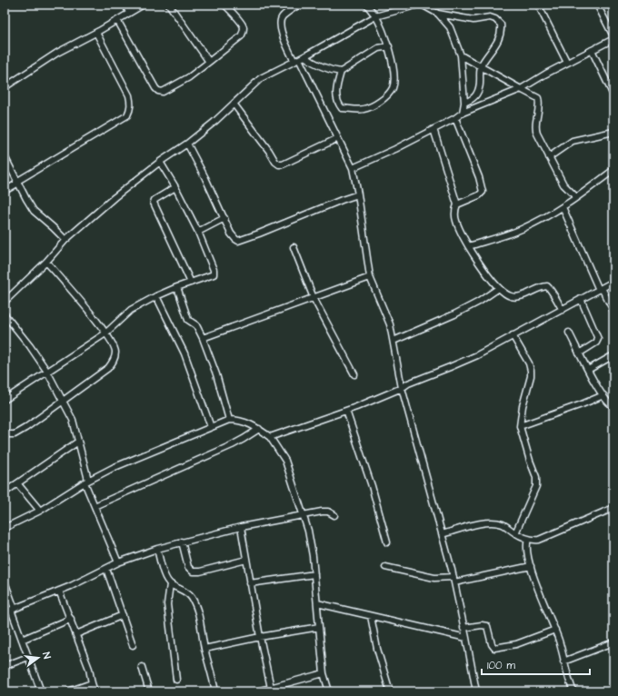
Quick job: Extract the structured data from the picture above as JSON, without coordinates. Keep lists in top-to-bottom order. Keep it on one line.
{"scale_bar":"100 m","north":"right"}
